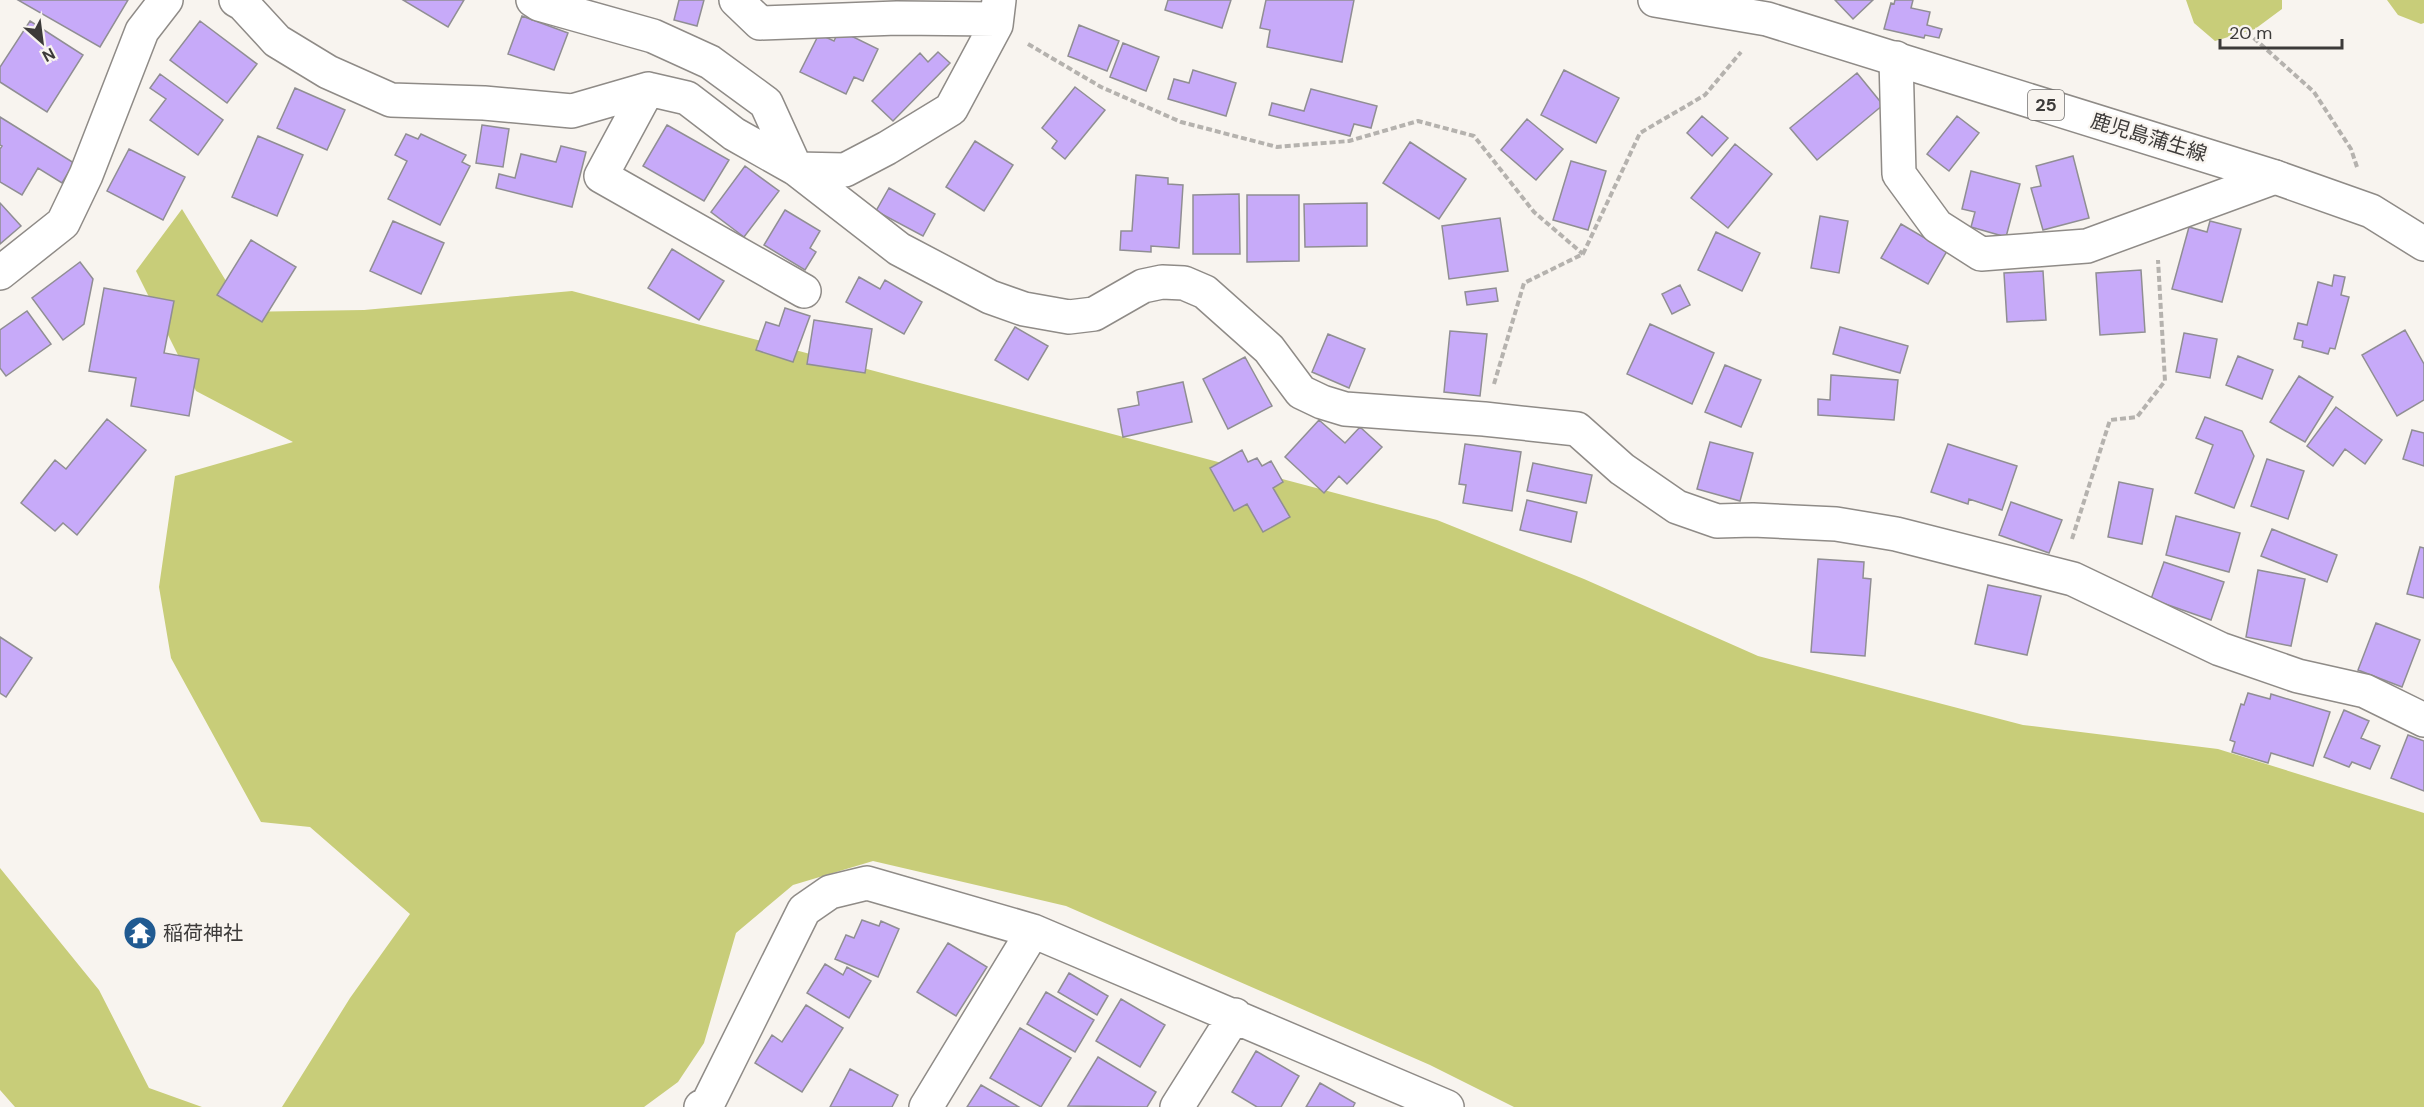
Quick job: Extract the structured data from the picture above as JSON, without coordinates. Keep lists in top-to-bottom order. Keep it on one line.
{"streets":{"street":["25","鹿児島蒲生線"]},"places":{"temple":["稲荷神社"]},"scale_bar":"20 m","north":"bottom right"}
